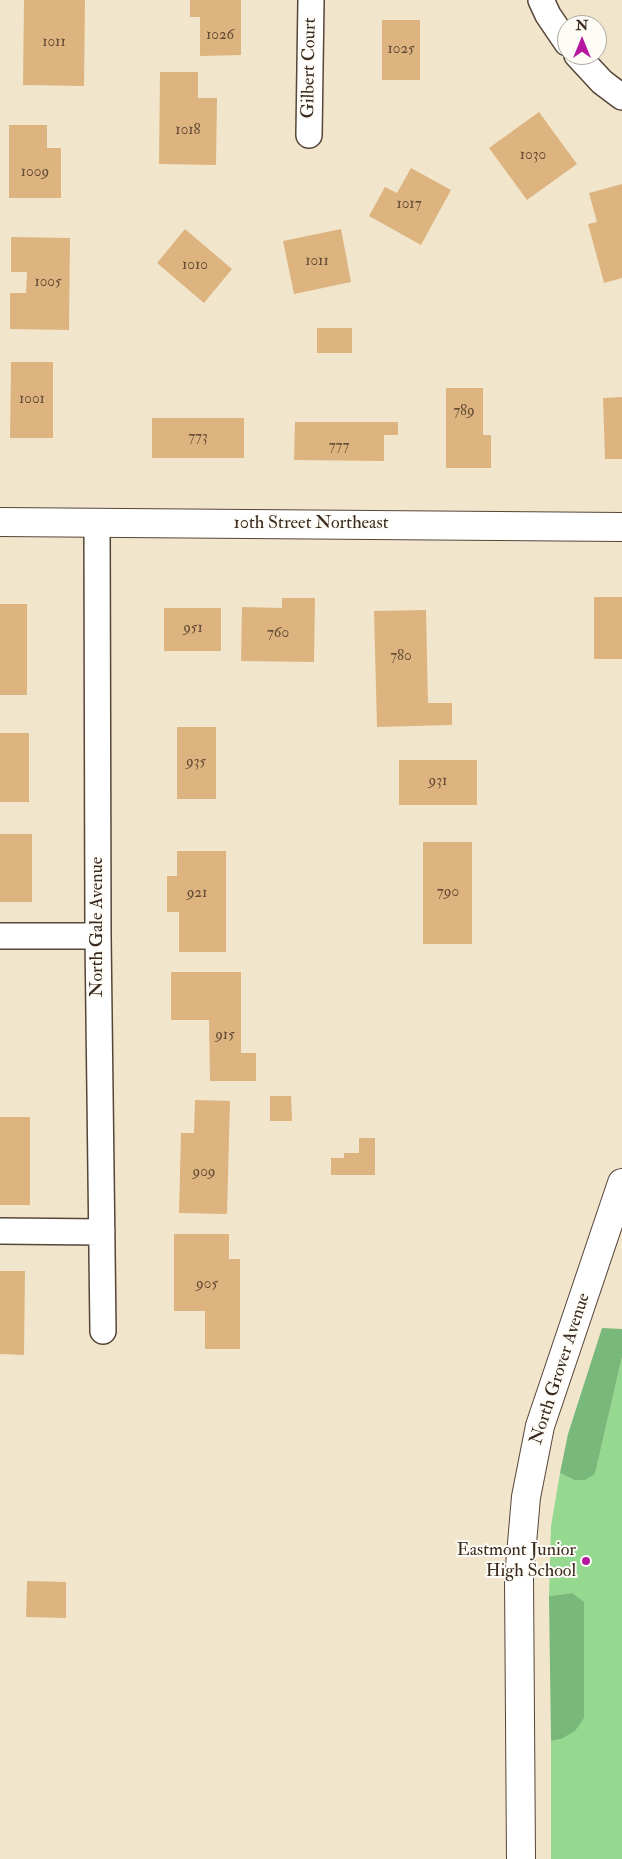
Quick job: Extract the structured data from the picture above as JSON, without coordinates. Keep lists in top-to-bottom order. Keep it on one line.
{"streets":{"street":["Gilbert Court","10th Street Northeast","North Gale Avenue","North Grover Avenue"]},"crossings":[["10th Street Northeast","North Gale Avenue"]],"places":["Eastmont Junior High School"],"house_numbers":["1026","1011","1025","1018","1030","1009","1017","1011","1010","1005","1001","789","773","777","951","760","780","935","931","790","921","915","909","905"],"north":"top"}
